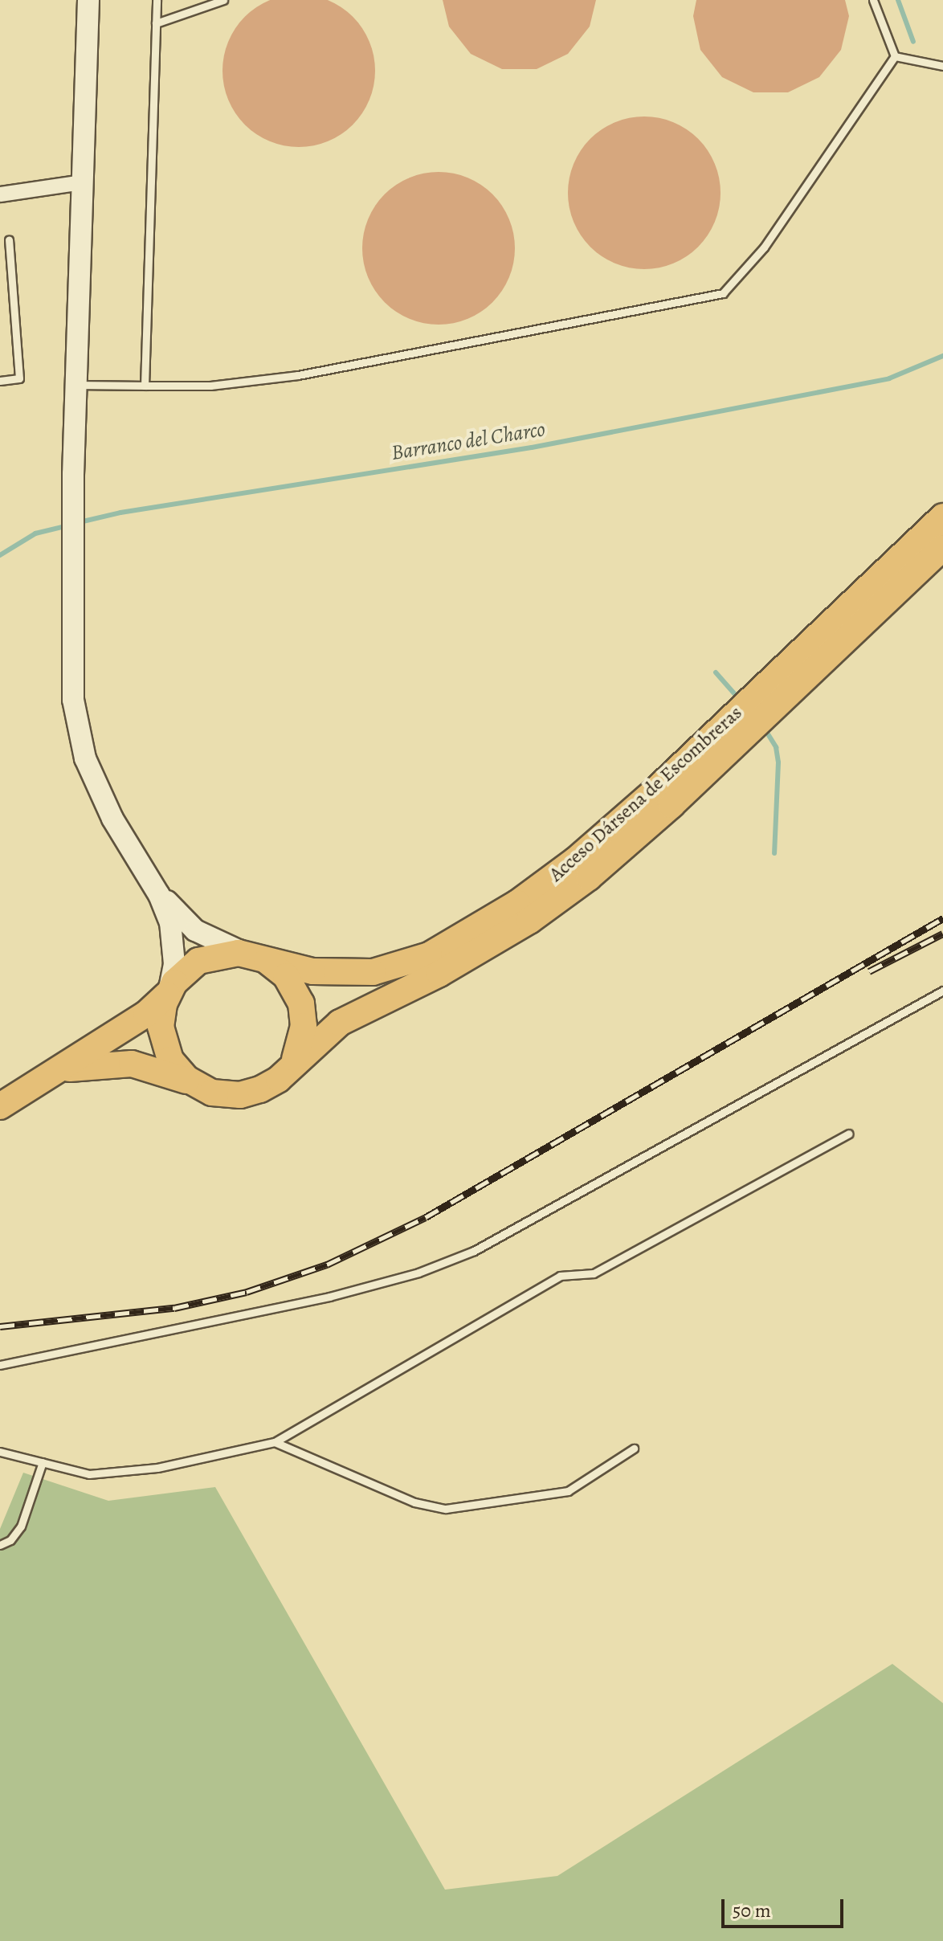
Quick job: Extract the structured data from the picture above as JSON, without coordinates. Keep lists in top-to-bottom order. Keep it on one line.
{"streets":{"highway":["Acceso Dársena de Escombreras"]},"water":["Barranco del Charco"],"scale_bar":"50 m"}
